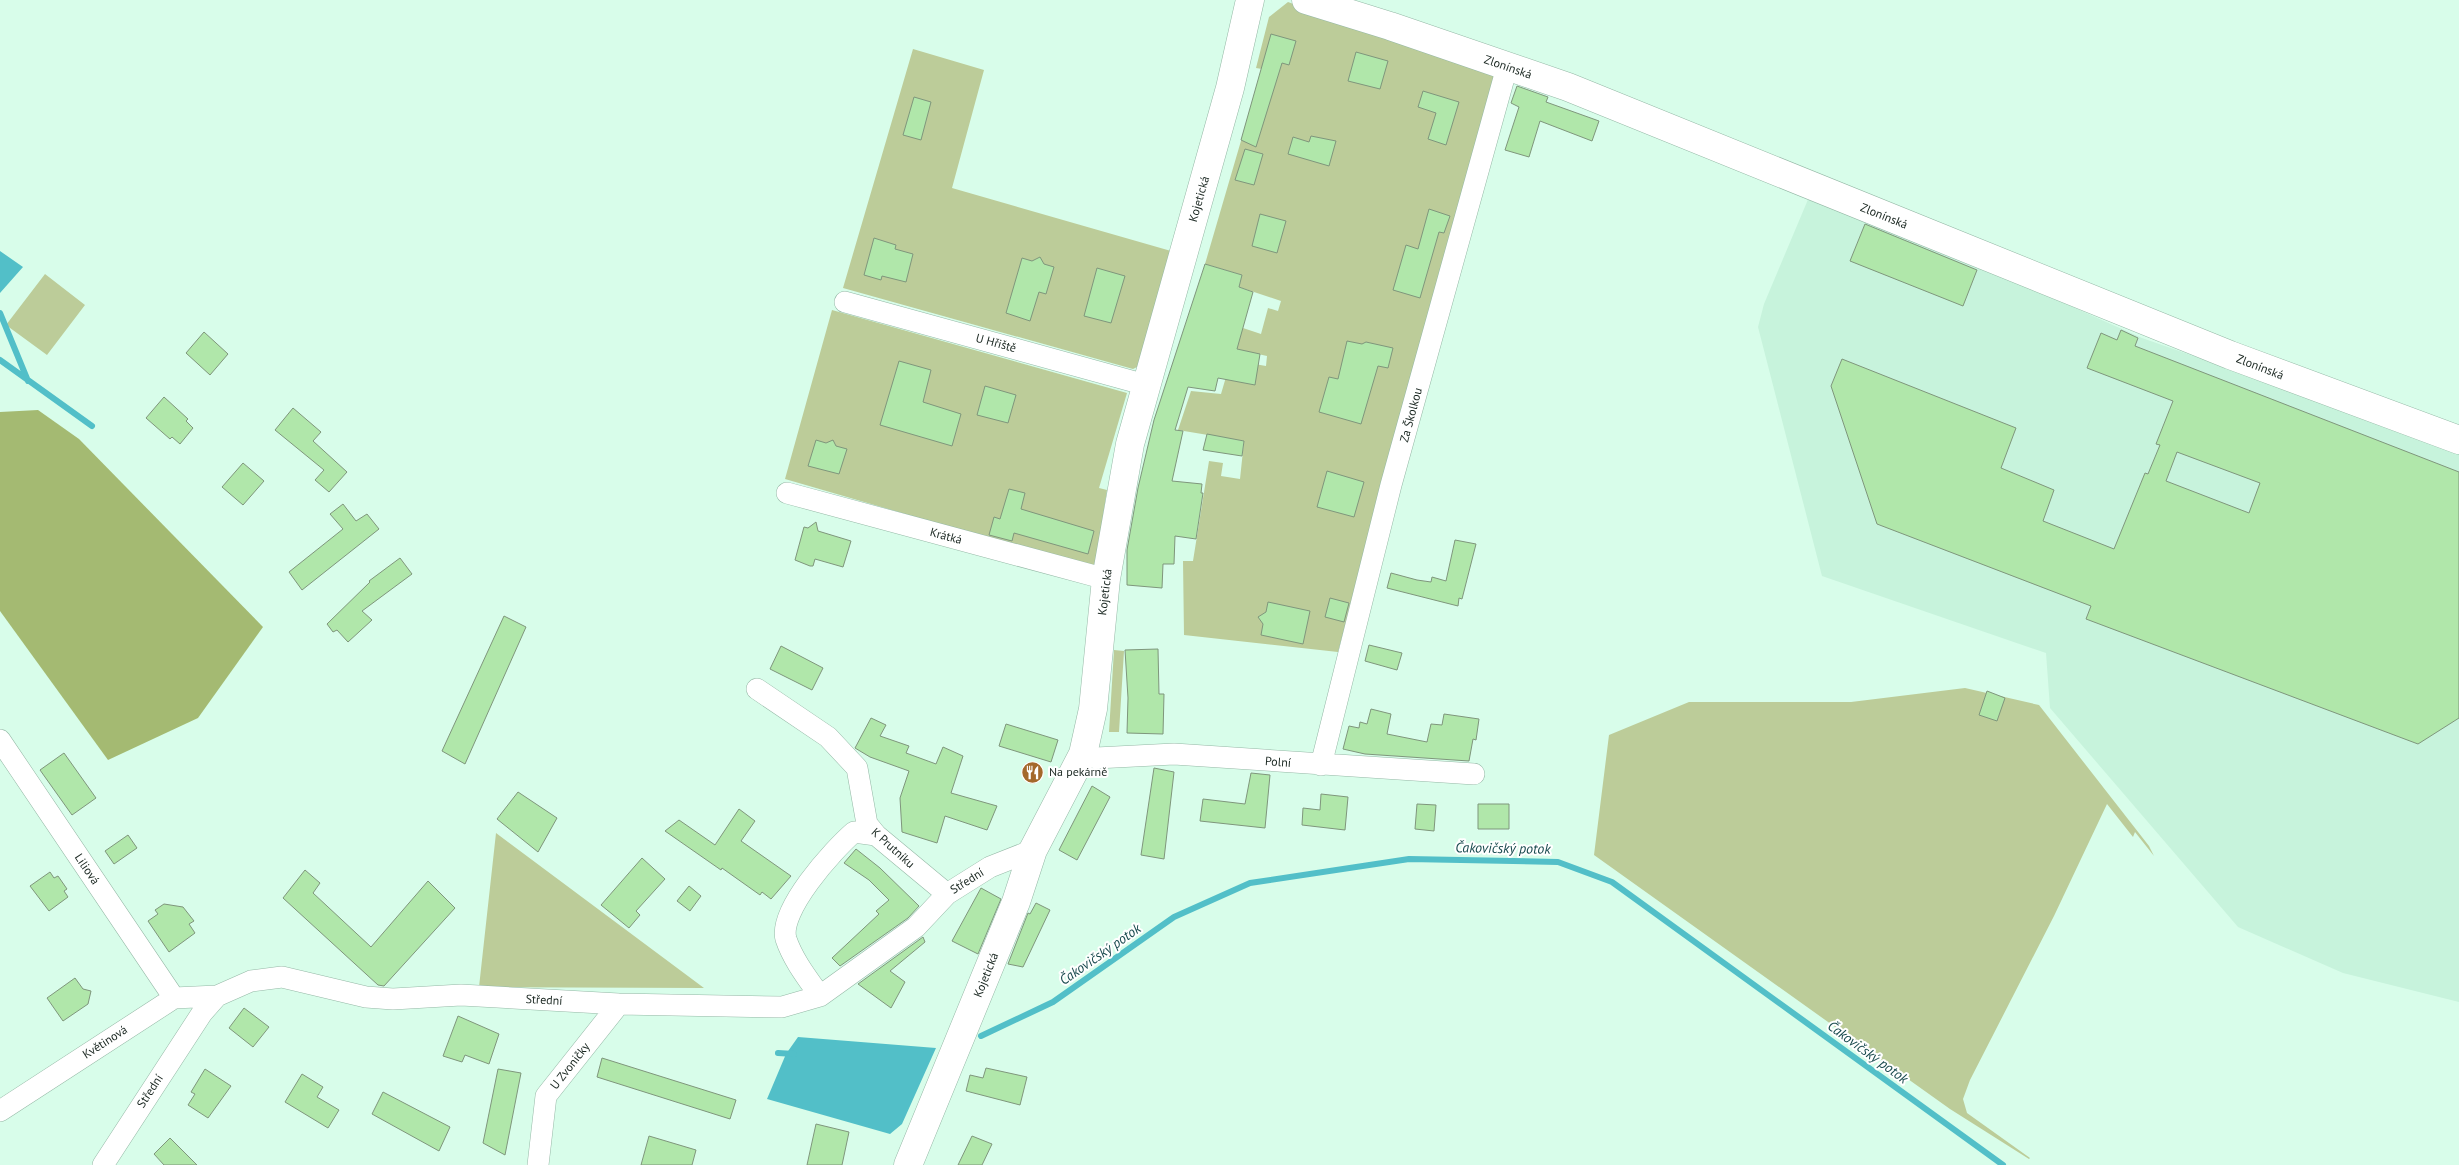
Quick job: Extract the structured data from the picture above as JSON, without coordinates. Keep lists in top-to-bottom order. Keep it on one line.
{"streets":{"street":["Zlonínská","Kojetická","U Hřiště","Za Školkou","Krátká","Polní","K Prutníku","Liliová","Střední","Květinová","U Zvoničky"]},"crossings":[["Zlonínská","Za Školkou"],["Kojetická","U Hřiště"],["Kojetická","Krátká"],["Kojetická","Polní"],["Kojetická","Střední"],["Za Školkou","Polní"],["K Prutníku","Střední"],["Liliová","Květinová"],["Střední","U Zvoničky"]],"water":["Čakovičský potok"],"places":{"restaurant":["Na pekárně"]}}
